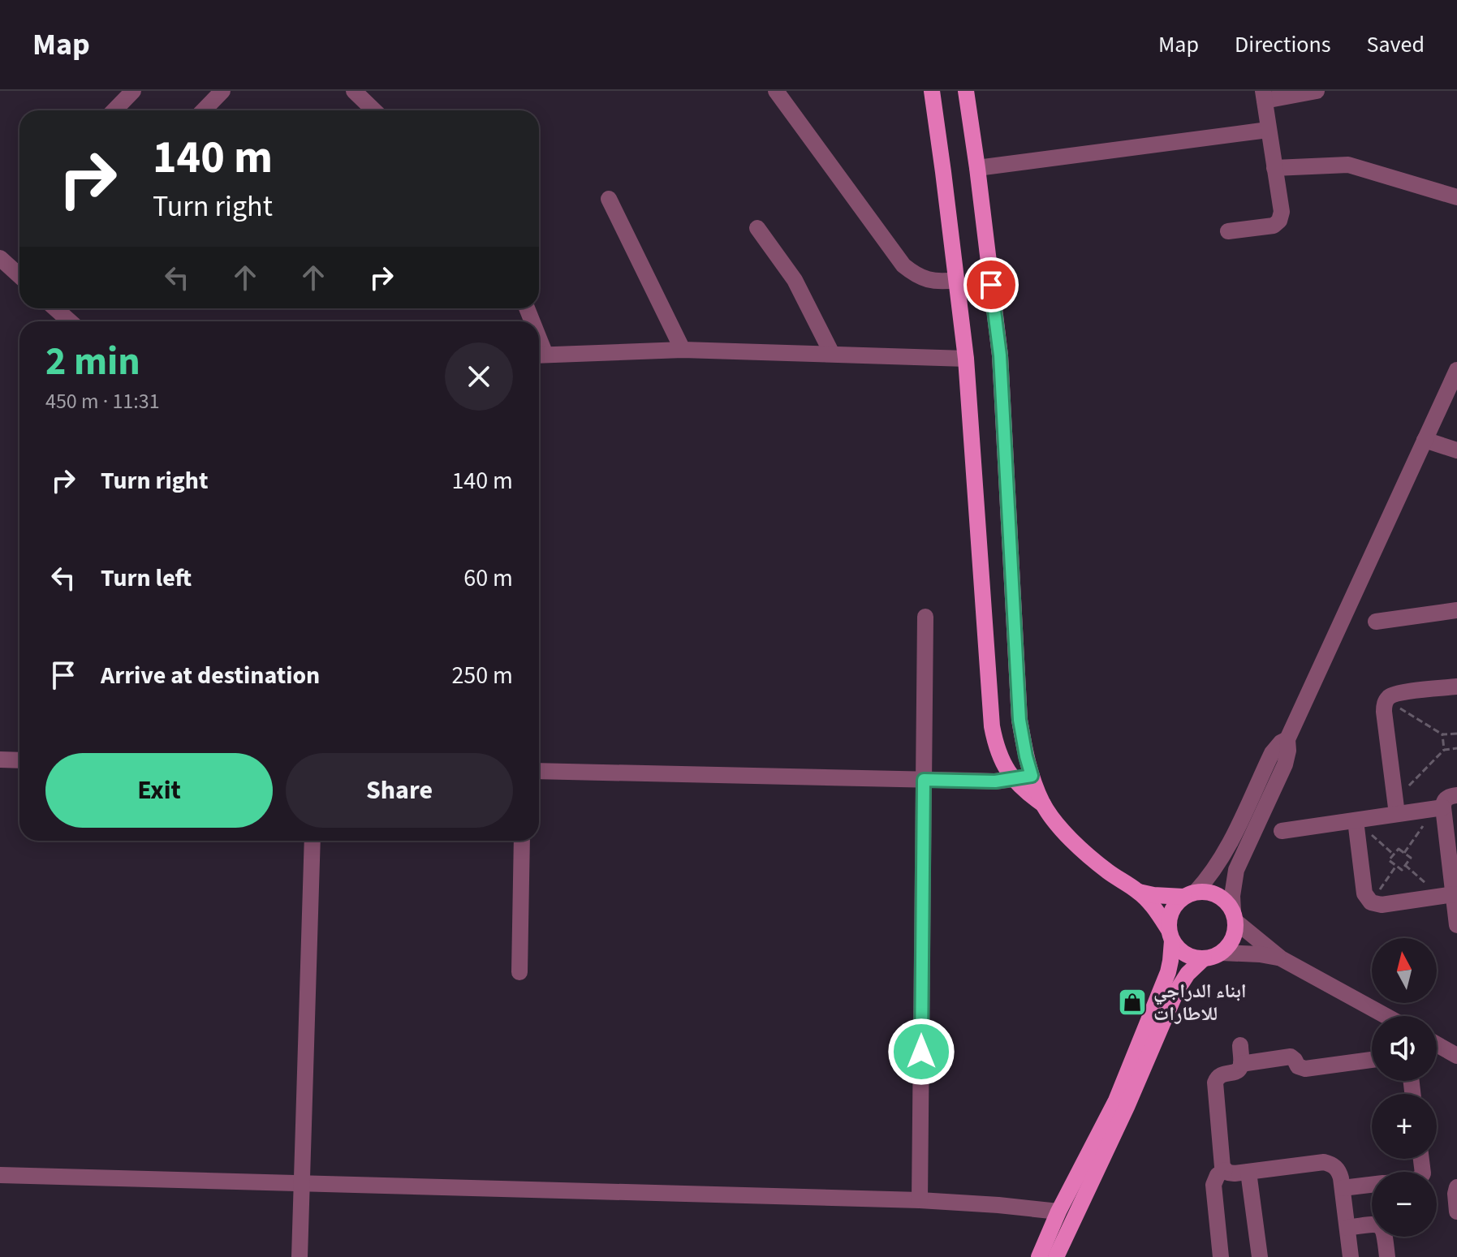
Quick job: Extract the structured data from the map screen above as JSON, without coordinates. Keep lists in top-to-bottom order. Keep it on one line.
{"places":{"shop":["ابناء الدراجي للاطارات"]},"north":"top","page":{"header":"Map","nav":["Map","Directions","Saved"],"turn":["140 m","Turn right"],"heading":["2 min","450 m · 11:31"],"list":[{"name":"Turn right","value":"140 m"},{"name":"Turn left","value":"60 m"},{"name":"Arrive at destination","value":"250 m"}],"buttons":["Exit","Share"],"map_buttons":["+","−"]}}
